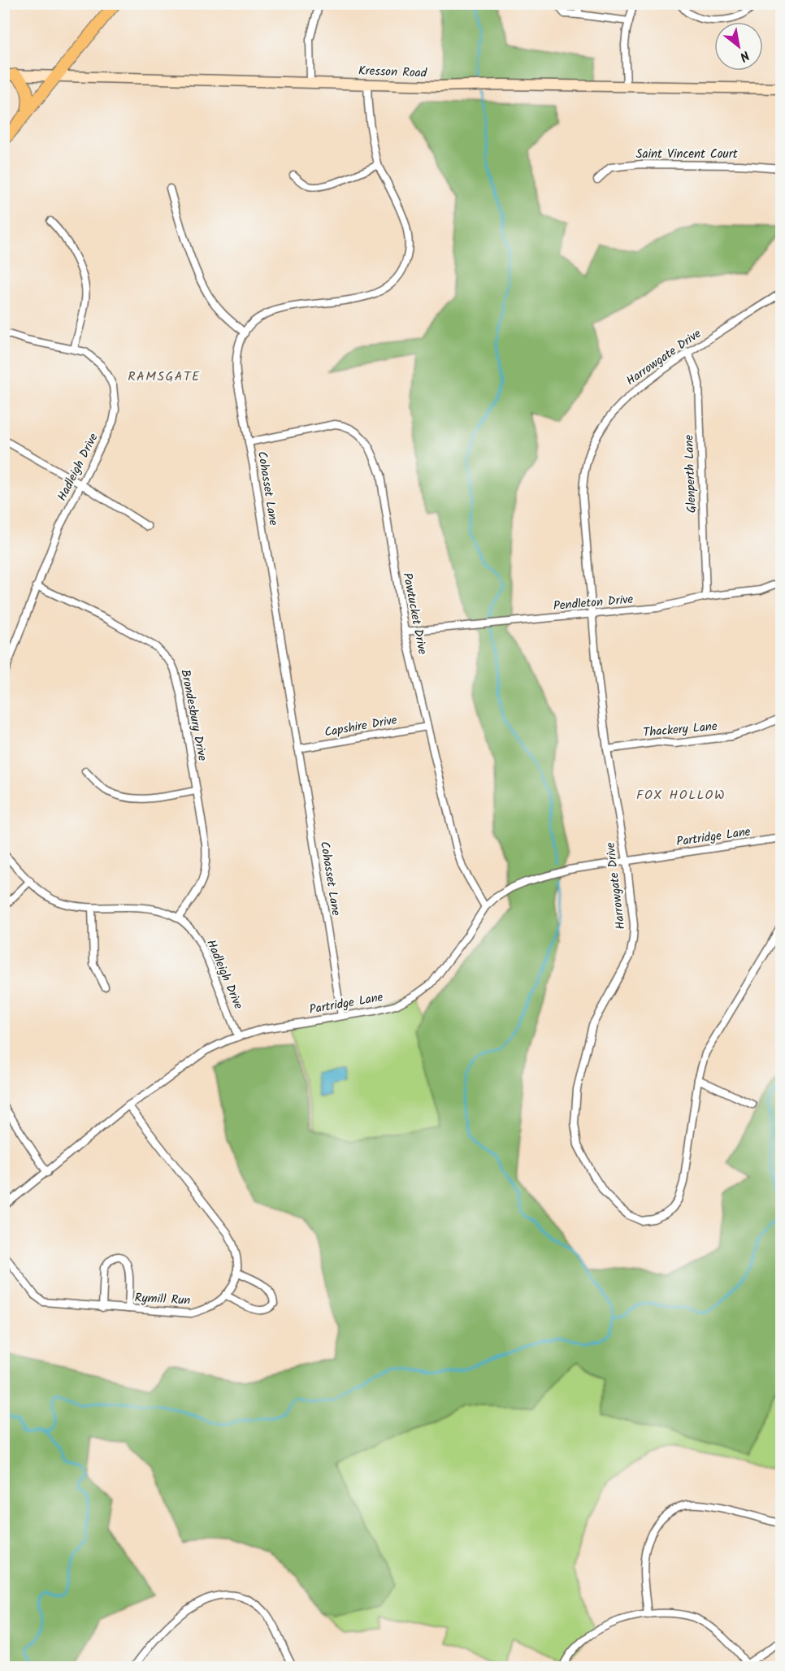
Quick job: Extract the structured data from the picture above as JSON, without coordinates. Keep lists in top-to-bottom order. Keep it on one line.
{"streets":{"street":["Kresson Road","Saint Vincent Court","Harrowgate Drive","Hadleigh Drive","Glenperth Lane","Cohasset Lane","Pendleton Drive","Pawtucket Drive","Brondesbury Drive","Capshire Drive","Thackery Lane","Partridge Lane","Rymill Run"]},"crossings":[["Kresson Road","Cohasset Lane"],["Harrowgate Drive","Glenperth Lane"],["Harrowgate Drive","Pendleton Drive"],["Harrowgate Drive","Thackery Lane"],["Harrowgate Drive","Partridge Lane"],["Hadleigh Drive","Brondesbury Drive"],["Hadleigh Drive","Partridge Lane"],["Glenperth Lane","Pendleton Drive"],["Cohasset Lane","Pawtucket Drive"],["Cohasset Lane","Capshire Drive"],["Cohasset Lane","Partridge Lane"],["Pendleton Drive","Pawtucket Drive"],["Pawtucket Drive","Capshire Drive"],["Pawtucket Drive","Partridge Lane"],["Partridge Lane","Rymill Run"]],"districts":["RAMSGATE","FOX HOLLOW"],"north":"bottom right"}
